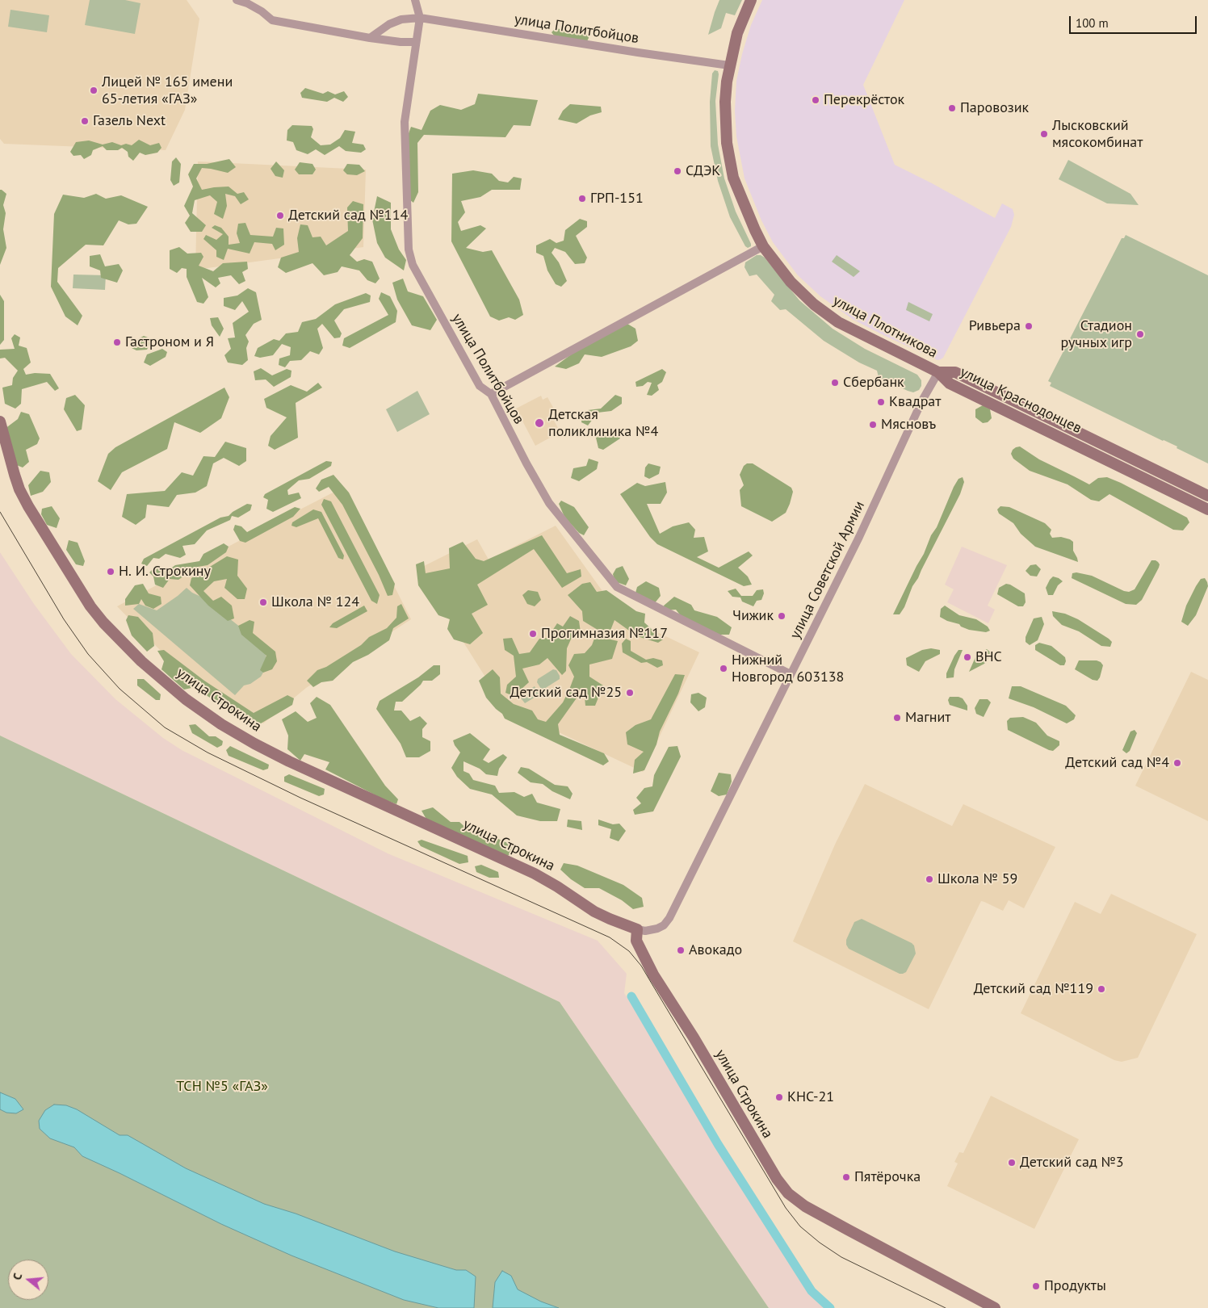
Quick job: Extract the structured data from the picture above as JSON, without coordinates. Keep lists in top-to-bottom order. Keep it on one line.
{"streets":{"street":["улица Политбойцов","улица Плотникова","улица Краснодонцев","улица Советской Армии","улица Строкина"]},"crossings":[["улица Политбойцов","улица Плотникова"],["улица Политбойцов","улица Советской Армии"],["улица Плотникова","улица Краснодонцев"],["улица Плотникова","улица Советской Армии"],["улица Краснодонцев","улица Советской Армии"],["улица Советской Армии","улица Строкина"]],"parks":["ТСН №5 «ГАЗ»"],"places":["Лицей № 165 имени 65-летия «ГАЗ»","Перекрёсток","Паровозик","Газель Next","Лысковский мясокомбинат","СДЭК","ГРП-151","Детский сад №114","Ривьера","Стадион ручных игр","Гастроном и Я","Сбербанк","Квадрат","Детская поликлиника №4","Мясновъ","Н. И. Строкину","Школа № 124","Чижик","Прогимназия №117","ВНС","Нижний Новгород 603138","Детский сад №25","Магнит","Детский сад №4","Школа № 59","Авокадо","Детский сад №119","КНС-21","Детский сад №3","Пятёрочка","Продукты"],"scale_bar":"100 m","north":"left"}
